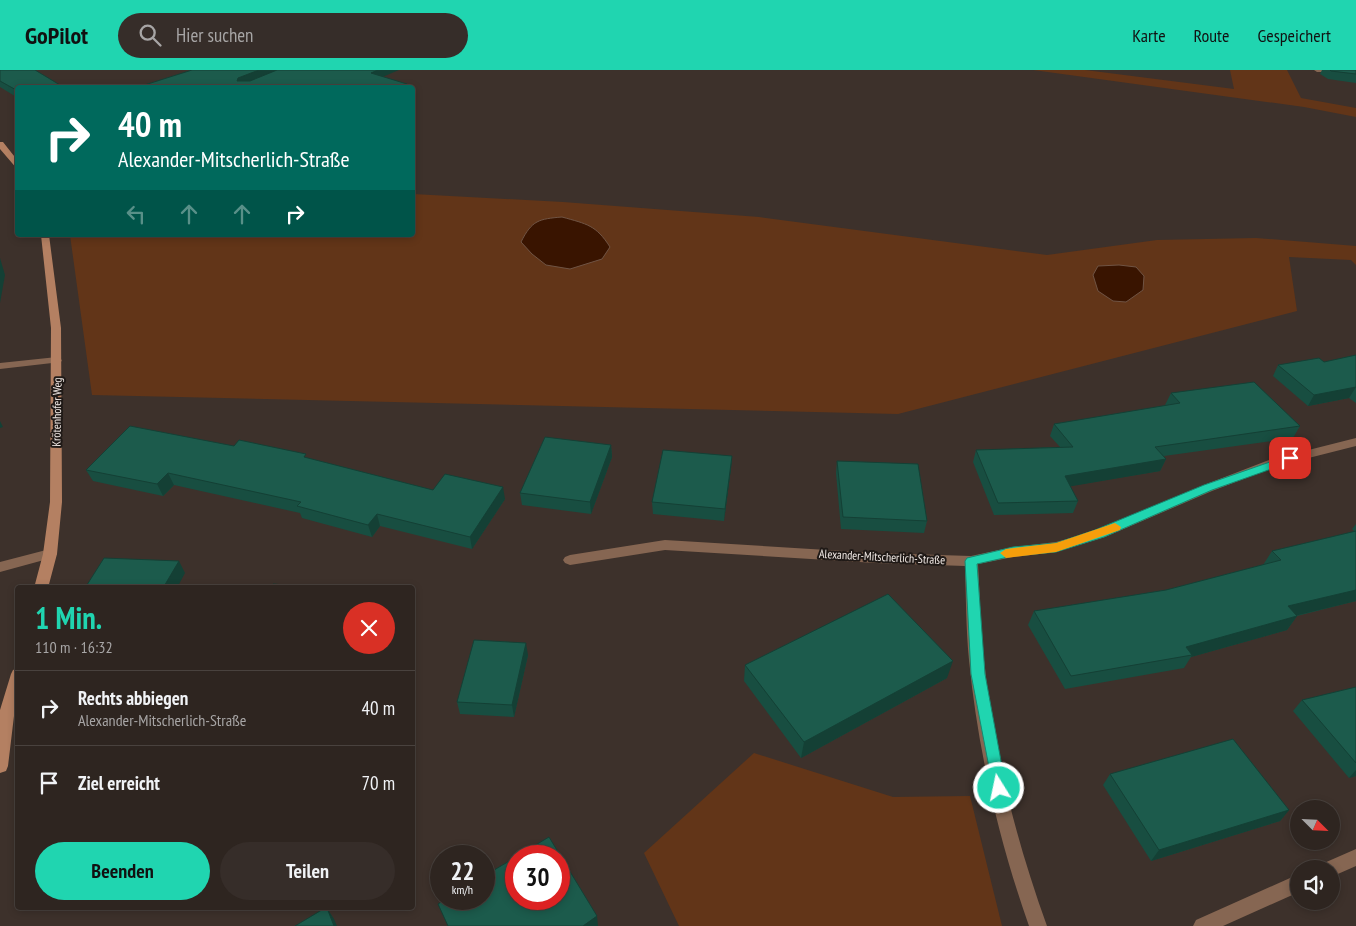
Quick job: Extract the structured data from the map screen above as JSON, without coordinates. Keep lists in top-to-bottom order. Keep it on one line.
{"streets":{"street":["Krötenhofer Weg","Alexander-Mitscherlich-Straße"]},"north":"bottom right","page":{"header":"GoPilot","search":"Hier suchen","nav":["Karte","Route","Gespeichert"],"turn":["40 m","Alexander-Mitscherlich-Straße"],"heading":["1 Min.","110 m · 16:32"],"list":[{"name":"Rechts abbiegen","note":"Alexander-Mitscherlich-Straße","value":"40 m"},{"name":"Ziel erreicht","value":"70 m"}],"buttons":["Beenden","Teilen"],"speed":"22 km/h","limit":"30"}}
